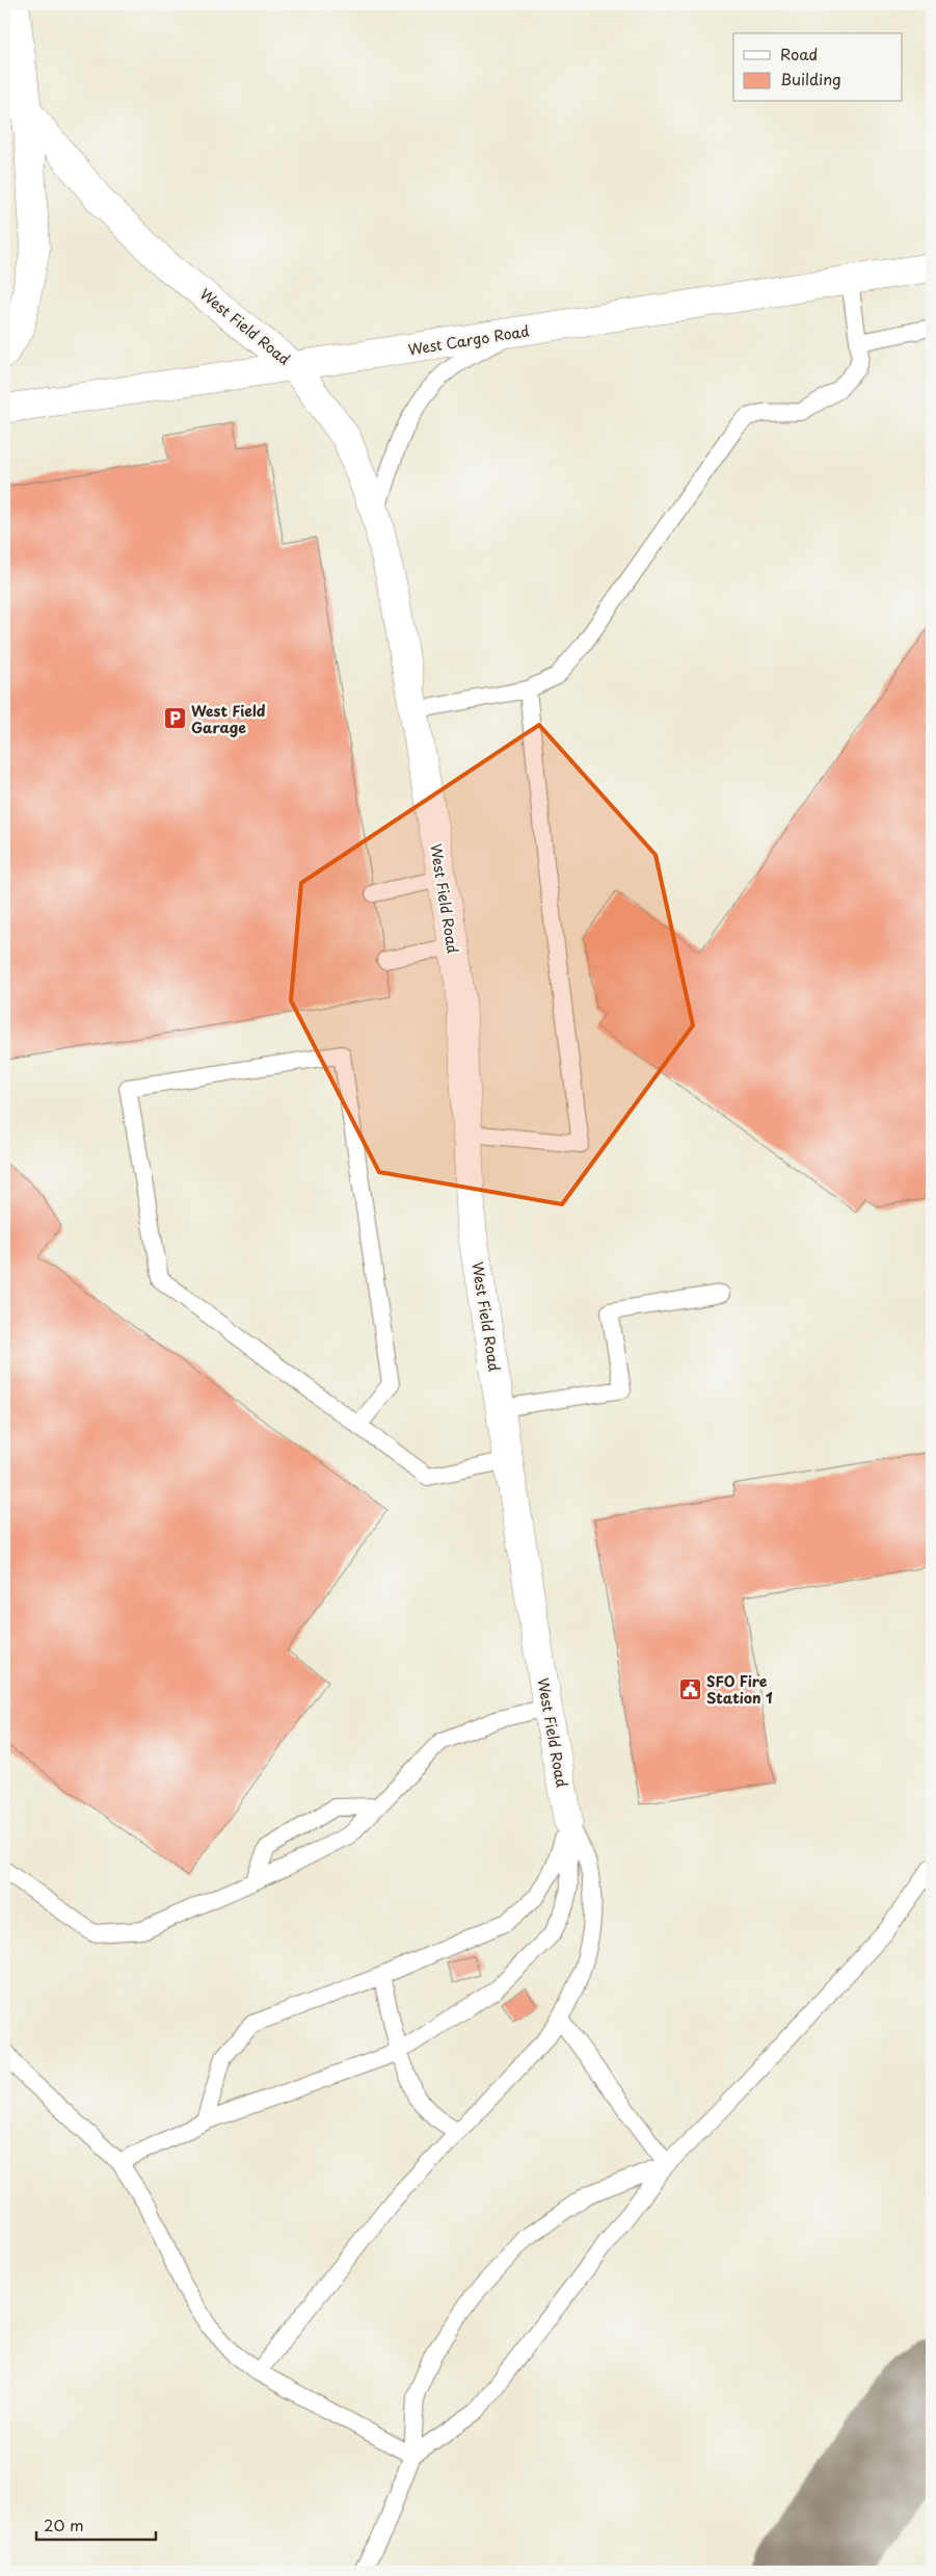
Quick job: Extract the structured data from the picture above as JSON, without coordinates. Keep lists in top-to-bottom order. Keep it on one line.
{"streets":{"street":["West Field Road","West Cargo Road"]},"crossings":[["West Field Road","West Cargo Road"]],"places":{"parking":["West Field Garage"],"public building":["SFO Fire Station 1"]},"legend":["Road","Building"],"scale_bar":"20 m"}
